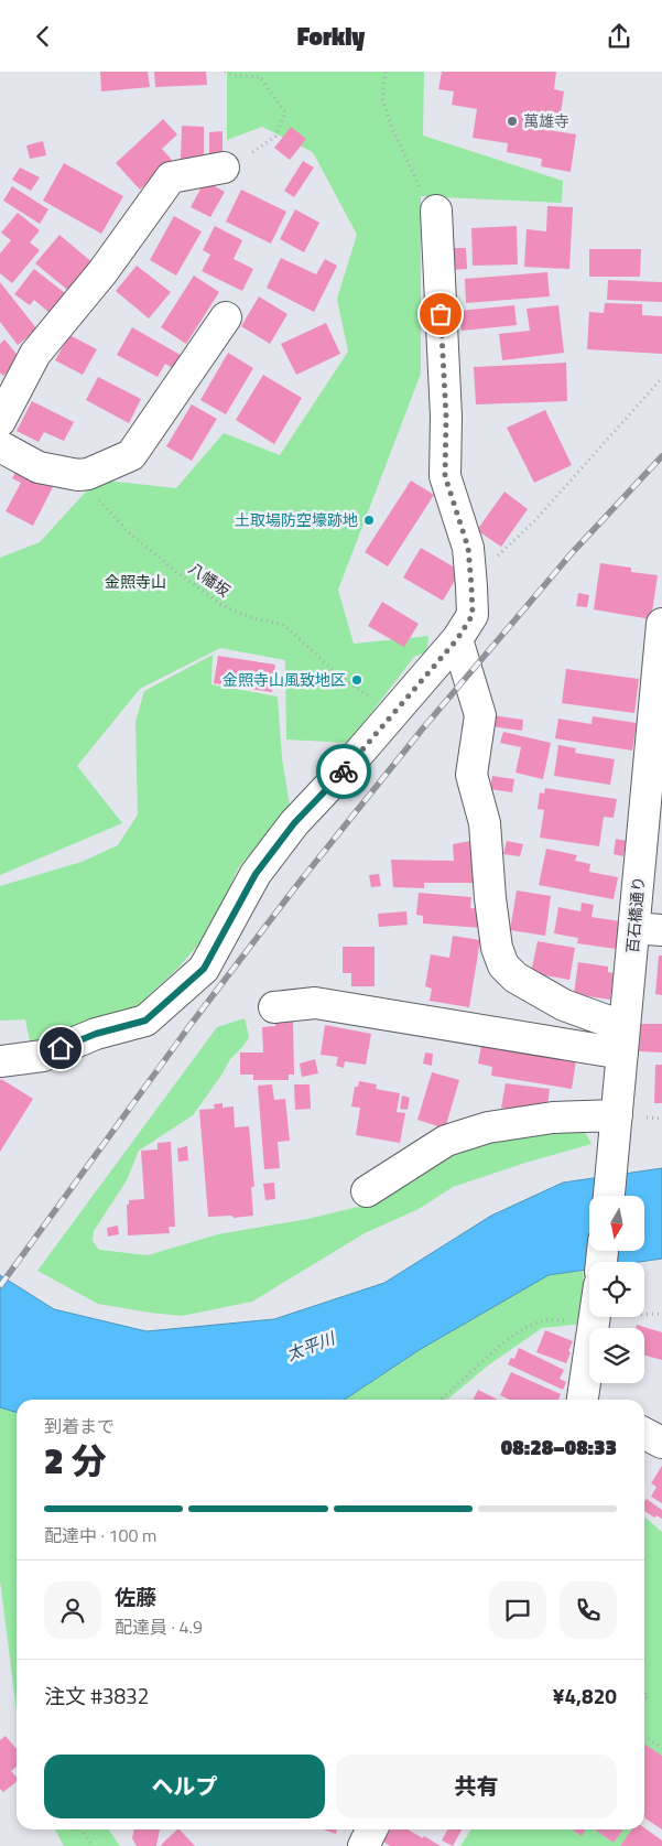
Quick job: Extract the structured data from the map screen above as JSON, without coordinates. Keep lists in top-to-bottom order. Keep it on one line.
{"streets":{"street":["百石橋通り"],"path":["八幡坂"]},"water":["太平川"],"parks":["金照寺山"],"places":["萬雄寺","土取場防空壕跡地","金照寺山風致地区"],"north":"bottom","page":{"header":"Forkly","heading":["2 分","到着まで","08:28–08:33"],"panel":["佐藤","配達員 · 4.9","注文 #3832","¥4,820"],"bar":"配達中 · 100 m","buttons":["ヘルプ","共有"]}}
